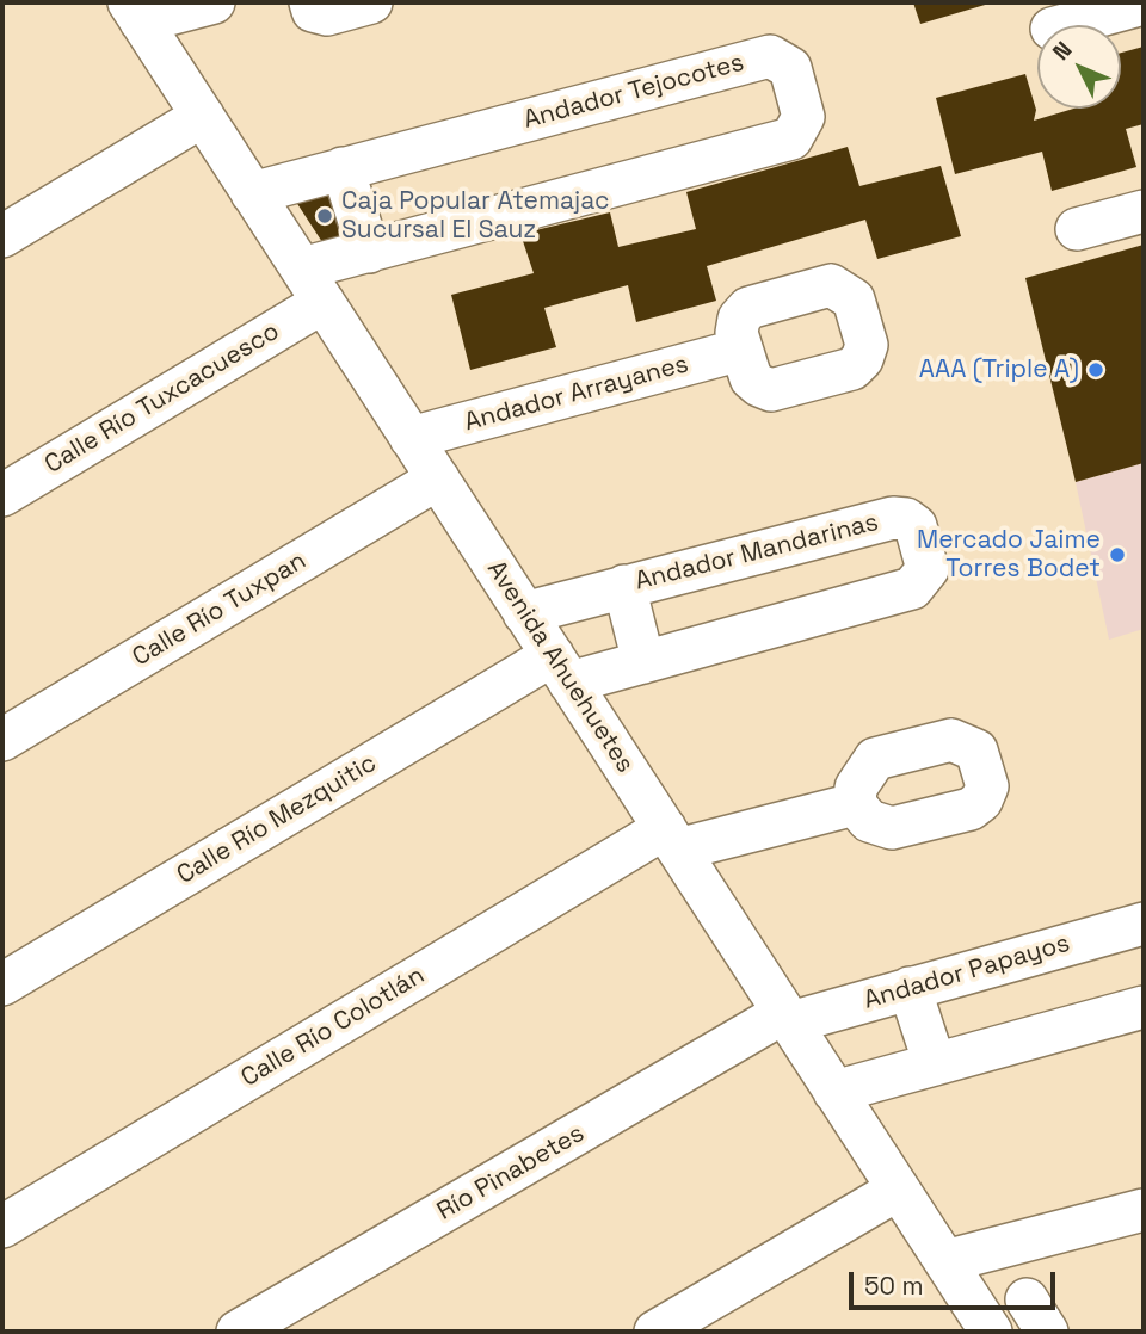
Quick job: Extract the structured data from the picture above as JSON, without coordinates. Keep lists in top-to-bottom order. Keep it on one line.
{"streets":{"street":["Andador Tejocotes","Andador Arrayanes","Calle Río Tuxcacuesco","Andador Mandarinas","Calle Río Tuxpan","Avenida Ahuehuetes","Calle Río Mezquitic","Andador Papayos","Calle Río Colotlán","Río Pinabetes"]},"crossings":[["Andador Tejocotes","Calle Río Tuxcacuesco"],["Andador Tejocotes","Avenida Ahuehuetes"],["Andador Arrayanes","Avenida Ahuehuetes"],["Calle Río Tuxcacuesco","Avenida Ahuehuetes"],["Andador Mandarinas","Avenida Ahuehuetes"],["Andador Mandarinas","Calle Río Mezquitic"],["Calle Río Tuxpan","Avenida Ahuehuetes"],["Avenida Ahuehuetes","Calle Río Mezquitic"],["Avenida Ahuehuetes","Andador Papayos"],["Avenida Ahuehuetes","Calle Río Colotlán"],["Avenida Ahuehuetes","Río Pinabetes"],["Andador Papayos","Río Pinabetes"]],"places":["Caja Popular Atemajac Sucursal El Sauz","AAA (Triple A)","Mercado Jaime Torres Bodet"],"scale_bar":"50 m","north":"top left"}
